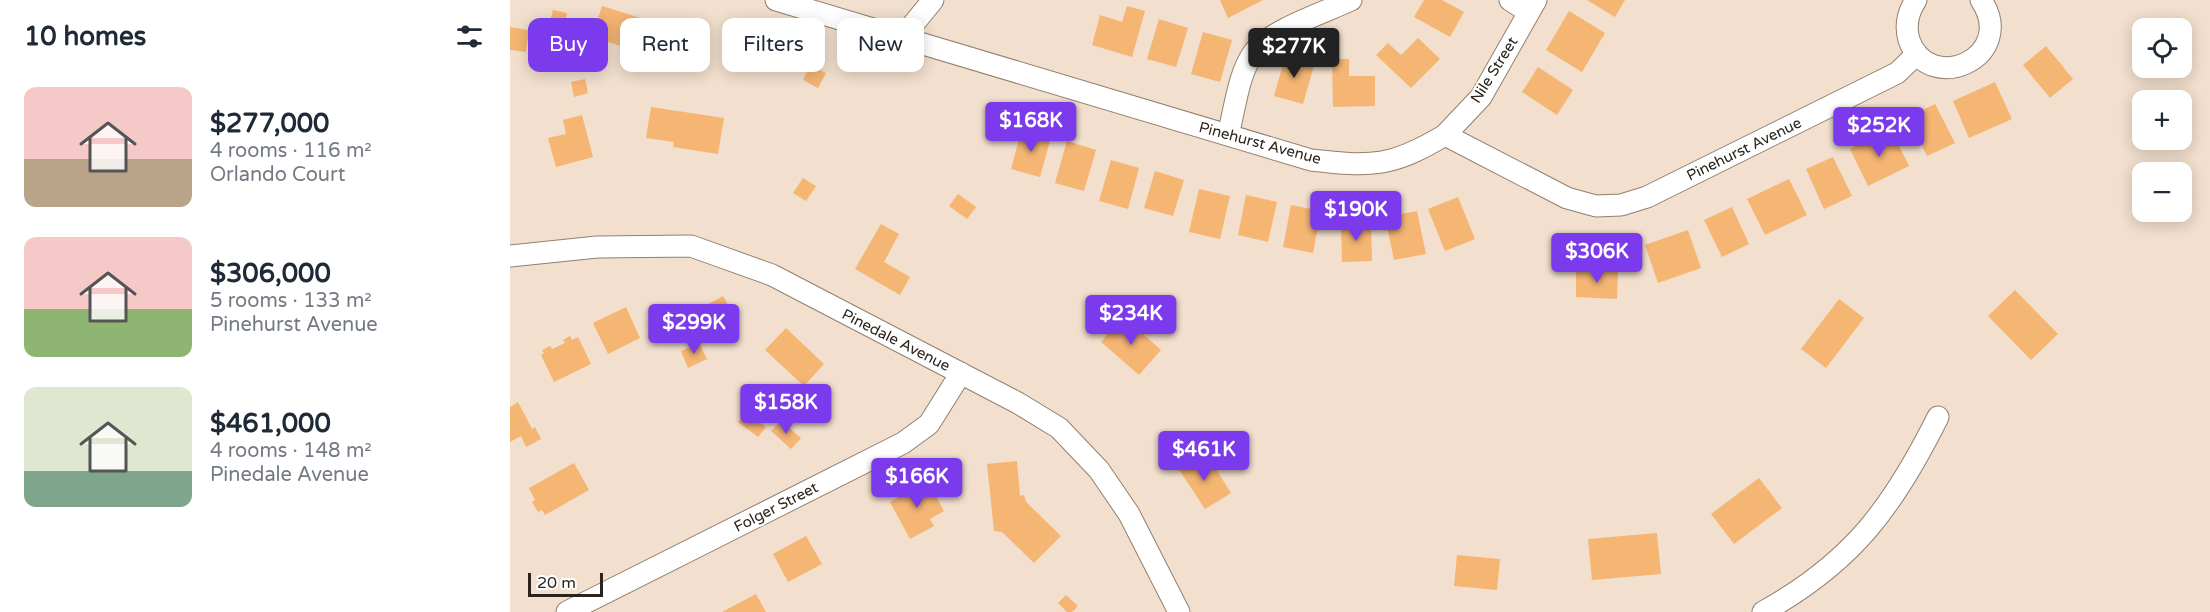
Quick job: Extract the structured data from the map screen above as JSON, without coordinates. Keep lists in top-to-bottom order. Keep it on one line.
{"streets":{"street":["Nile Street","Pinehurst Avenue","Pinedale Avenue","Folger Street"]},"crossings":[["Nile Street","Pinehurst Avenue"],["Pinedale Avenue","Folger Street"]],"scale_bar":"20 m","page":{"heading":"10 homes","map_buttons":["+","−"],"chip":["Buy","Rent","Filters","New"],"price":["$277K","$168K","$252K","$190K","$306K","$234K","$299K","$158K","$461K","$166K"],"list":[{"name":"$277,000","note":"4 rooms · 116 m² · Orlando Court"},{"name":"$306,000","note":"5 rooms · 133 m² · Pinehurst Avenue"},{"name":"$461,000","note":"4 rooms · 148 m² · Pinedale Avenue"}],"scale":"20 m"}}
